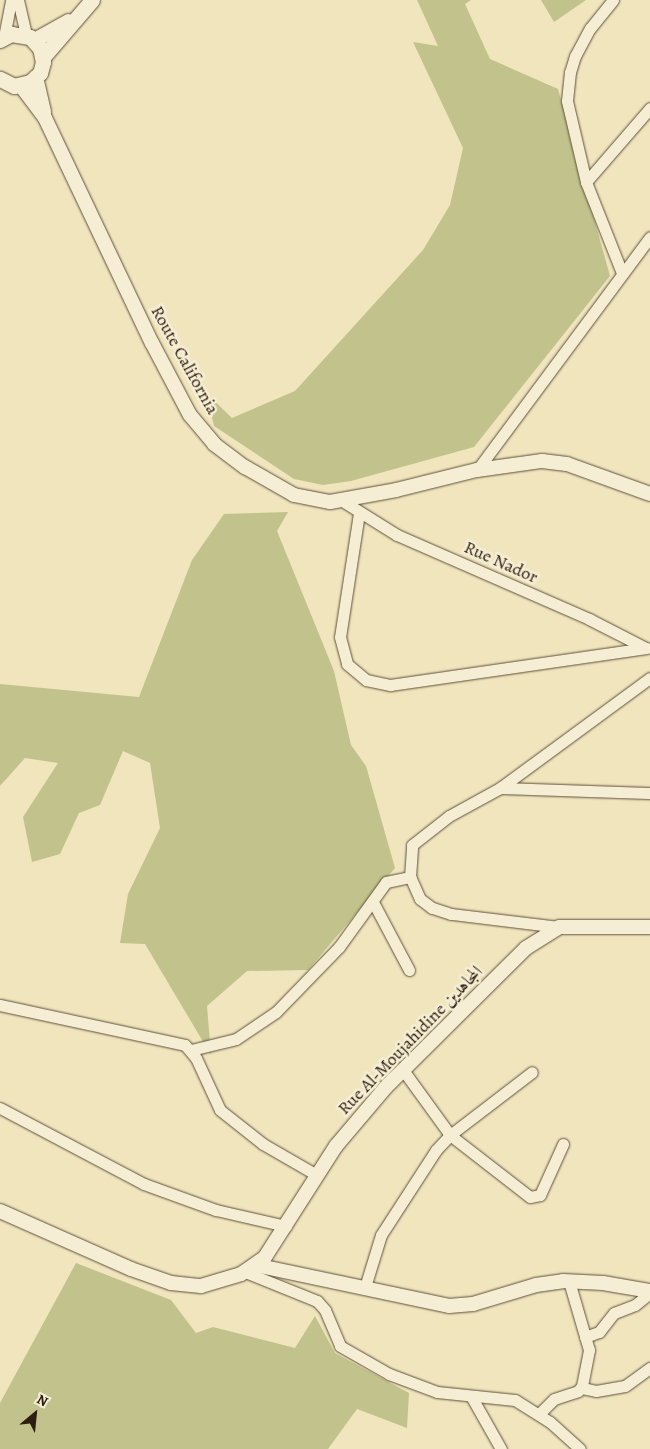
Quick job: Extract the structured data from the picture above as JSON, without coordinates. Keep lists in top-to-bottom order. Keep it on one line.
{"streets":{"street":["Route California","Rue Nador","Rue Al-Moujahidine المجاهدين"]},"crossings":[["Route California","Rue Nador"]],"north":"top right"}
